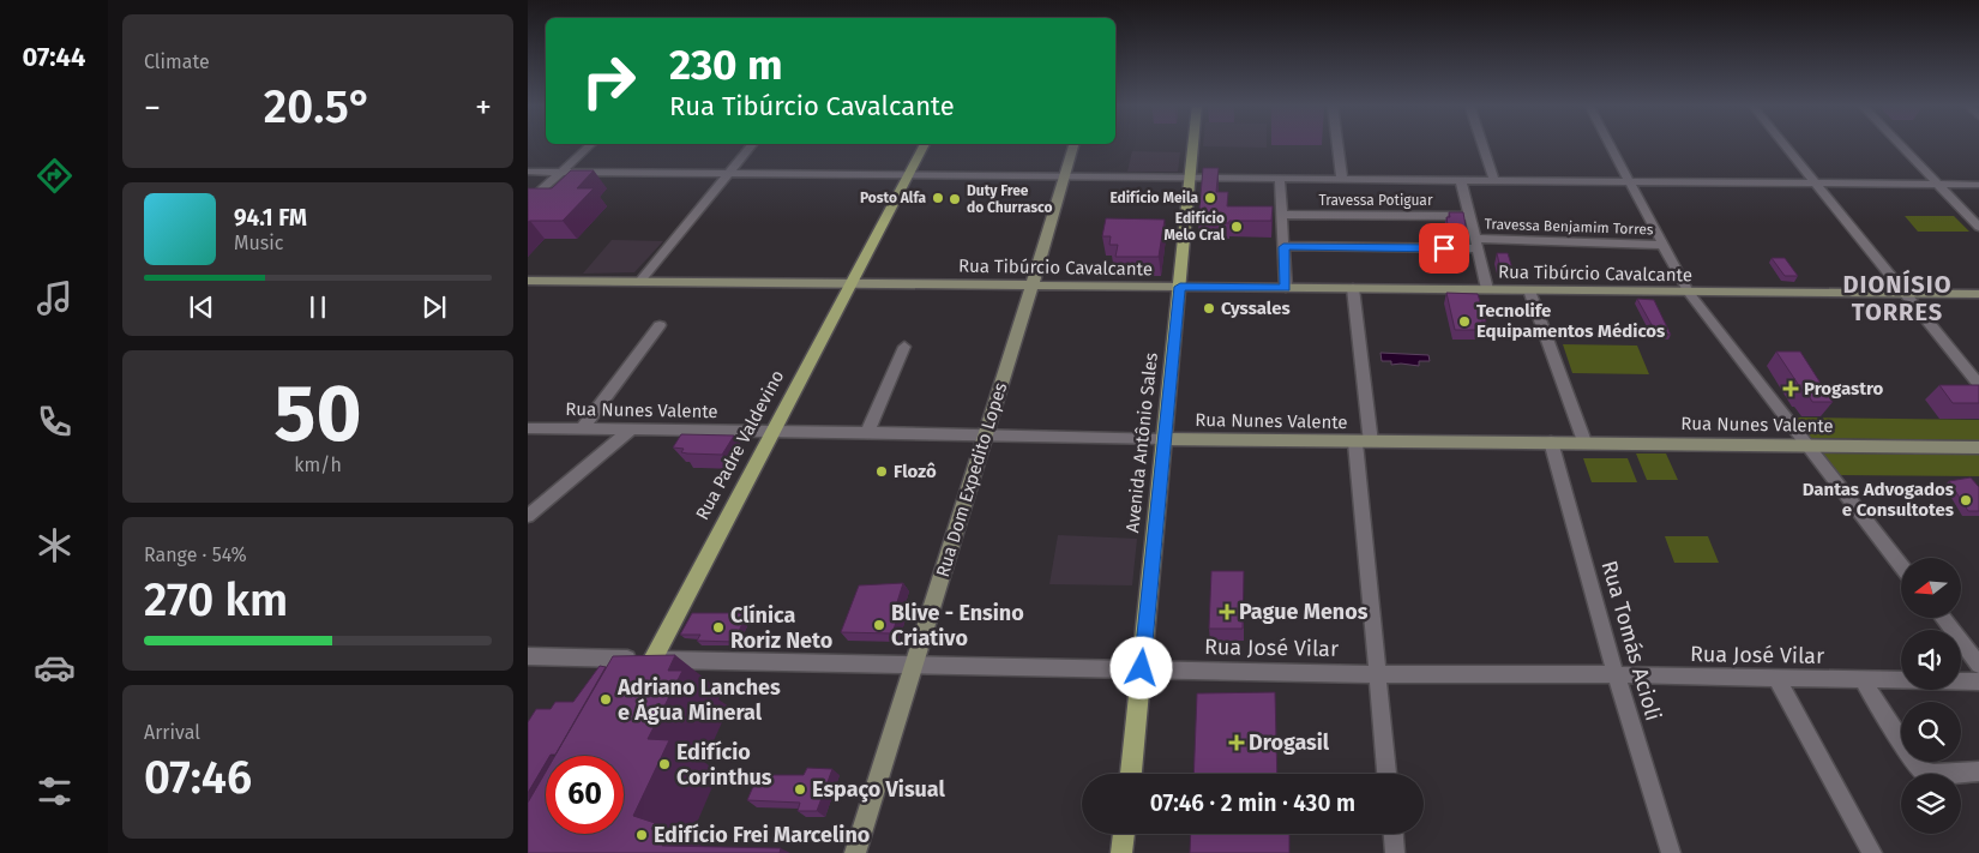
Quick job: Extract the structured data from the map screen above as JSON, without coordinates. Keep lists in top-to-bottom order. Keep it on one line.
{"streets":{"main road":["Avenida Antônio Sales","Rua Padre Valdevino"],"street":["Travessa Potiguar","Travessa Benjamim Torres","Rua Tibúrcio Cavalcante","Rua Nunes Valente","Rua Dom Expedito Lopes","Rua Tomás Acioli","Rua José Vilar"]},"crossings":[["Rua Tibúrcio Cavalcante","Avenida Antônio Sales"],["Rua Tibúrcio Cavalcante","Rua Padre Valdevino"],["Rua Tibúrcio Cavalcante","Rua Dom Expedito Lopes"],["Rua Nunes Valente","Avenida Antônio Sales"],["Rua Nunes Valente","Rua Padre Valdevino"],["Rua Nunes Valente","Rua Dom Expedito Lopes"],["Rua Nunes Valente","Rua Tomás Acioli"],["Avenida Antônio Sales","Rua José Vilar"],["Rua Padre Valdevino","Rua José Vilar"],["Rua Dom Expedito Lopes","Rua José Vilar"],["Rua Tomás Acioli","Rua José Vilar"]],"districts":["DIONÍSIO TORRES"],"places":{"other":["Posto Alfa","Edifício Meila","Duty Free do Churrasco","Edifício Melo Cral","Cyssales","Tecnolife Equipamentos Médicos","Flozô","Dantas Advogados e Consultotes","Blive - Ensino Criativo","Clínica Roriz Neto","Adriano Lanches e Água Mineral","Edifício Corinthus","Espaço Visual","Edifício Frei Marcelino"],"health":["Progastro","Pague Menos","Drogasil"]},"north":"left","page":{"tabs":"07:44","tile":["Climate",["50","km/h"],["Range · 54%","270 km"],["Arrival","07:46"]],"turn":["230 m","Rua Tibúrcio Cavalcante"],"heat":["−","20.5°","+"],"song":["94.1 FM","Music"],"limit":"60","trip":"07:46 · 2 min · 430 m"}}
